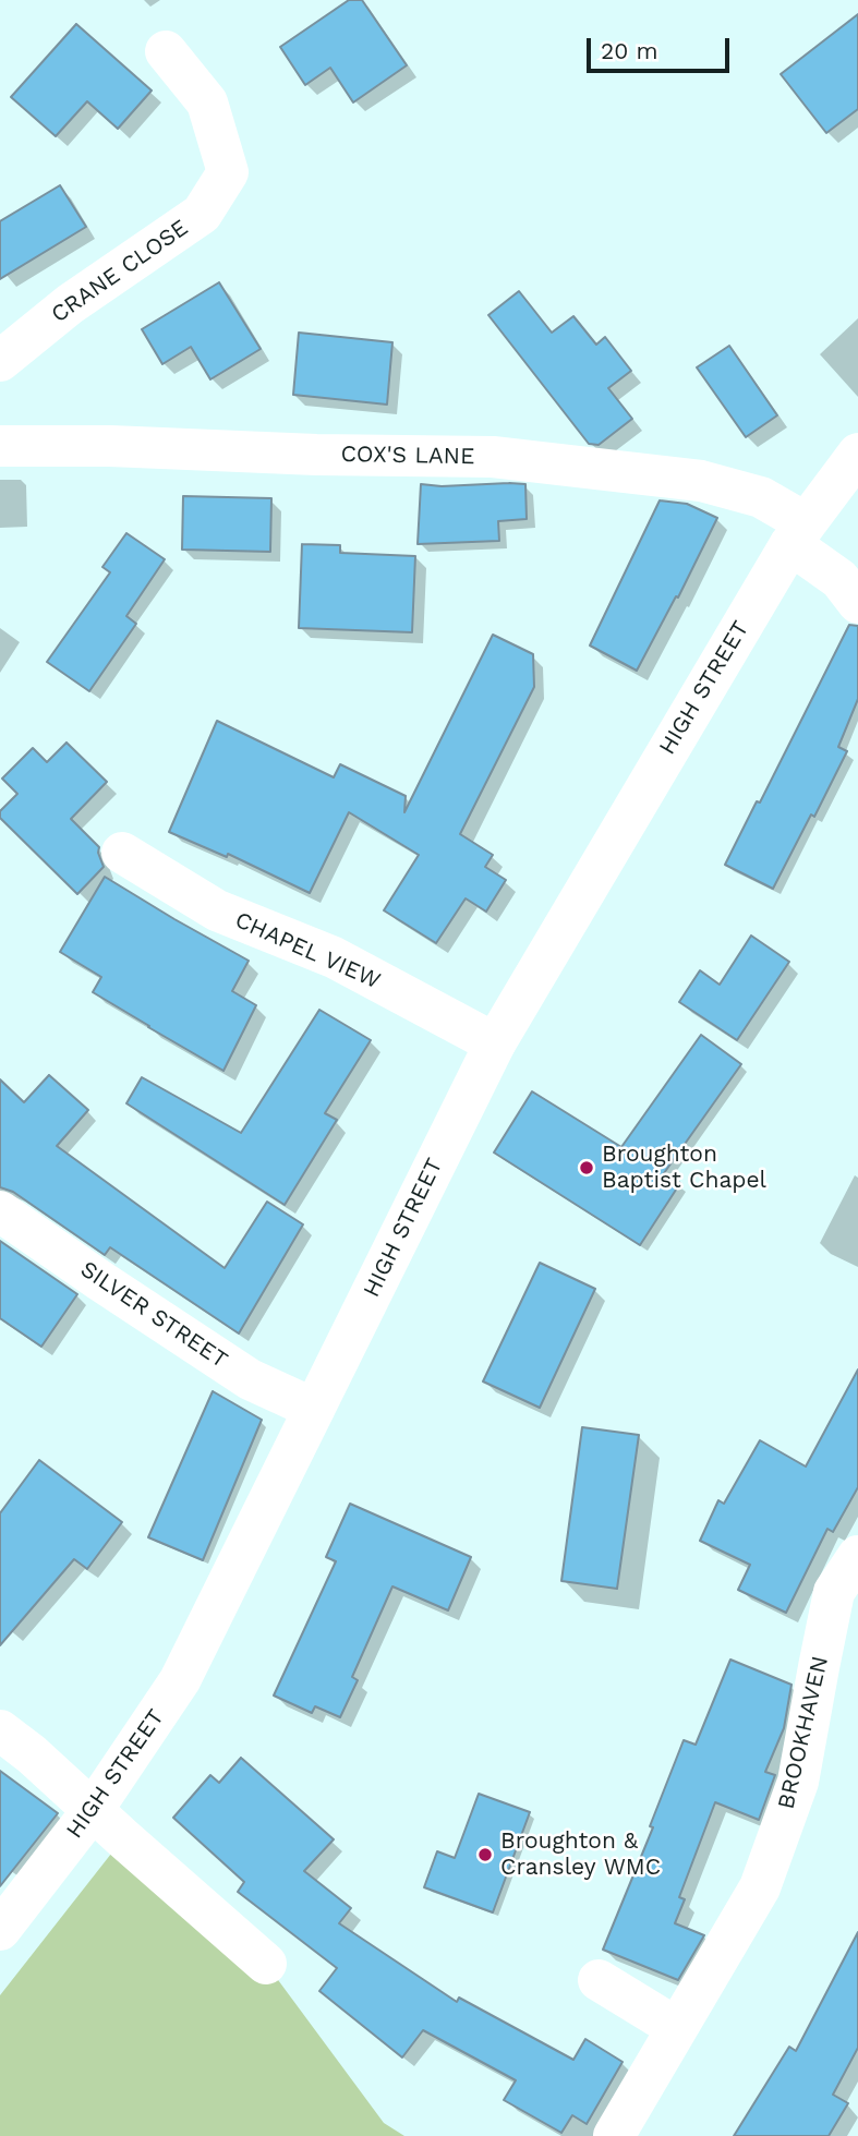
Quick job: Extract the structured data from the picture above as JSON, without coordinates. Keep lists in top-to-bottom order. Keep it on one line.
{"streets":{"street":["CRANE CLOSE","COX'S LANE","HIGH STREET","CHAPEL VIEW","SILVER STREET","BROOKHAVEN"]},"crossings":[["COX'S LANE","HIGH STREET"],["HIGH STREET","CHAPEL VIEW"],["HIGH STREET","SILVER STREET"]],"places":["Broughton Baptist Chapel","Broughton & Cransley WMC"],"scale_bar":"20 m"}
